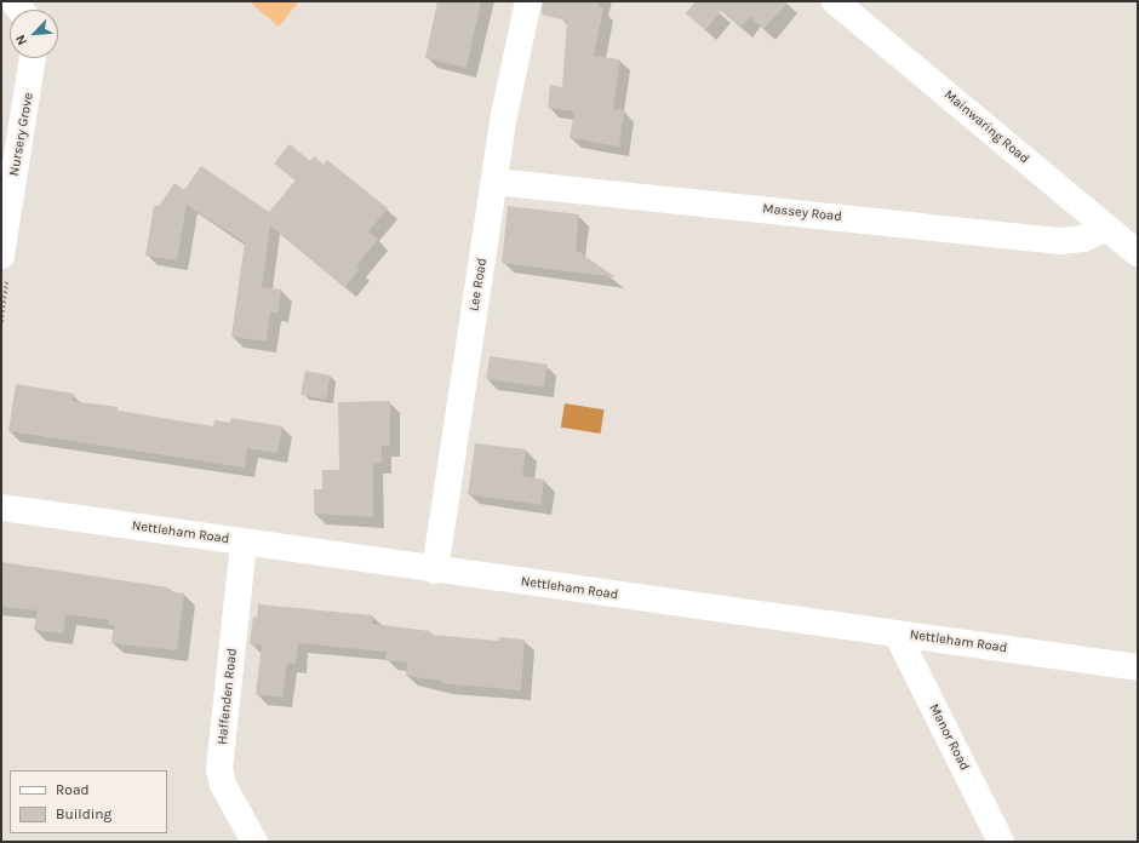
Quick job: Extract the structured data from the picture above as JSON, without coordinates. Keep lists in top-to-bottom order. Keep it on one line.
{"streets":{"street":["Mainwaring Road","Nursery Grove","Massey Road","Lee Road","Nettleham Road","Haffenden Road","Manor Road"]},"crossings":[["Mainwaring Road","Massey Road"],["Massey Road","Lee Road"],["Lee Road","Nettleham Road"],["Nettleham Road","Haffenden Road"],["Nettleham Road","Manor Road"]],"legend":["Road","Building"],"north":"bottom left"}
